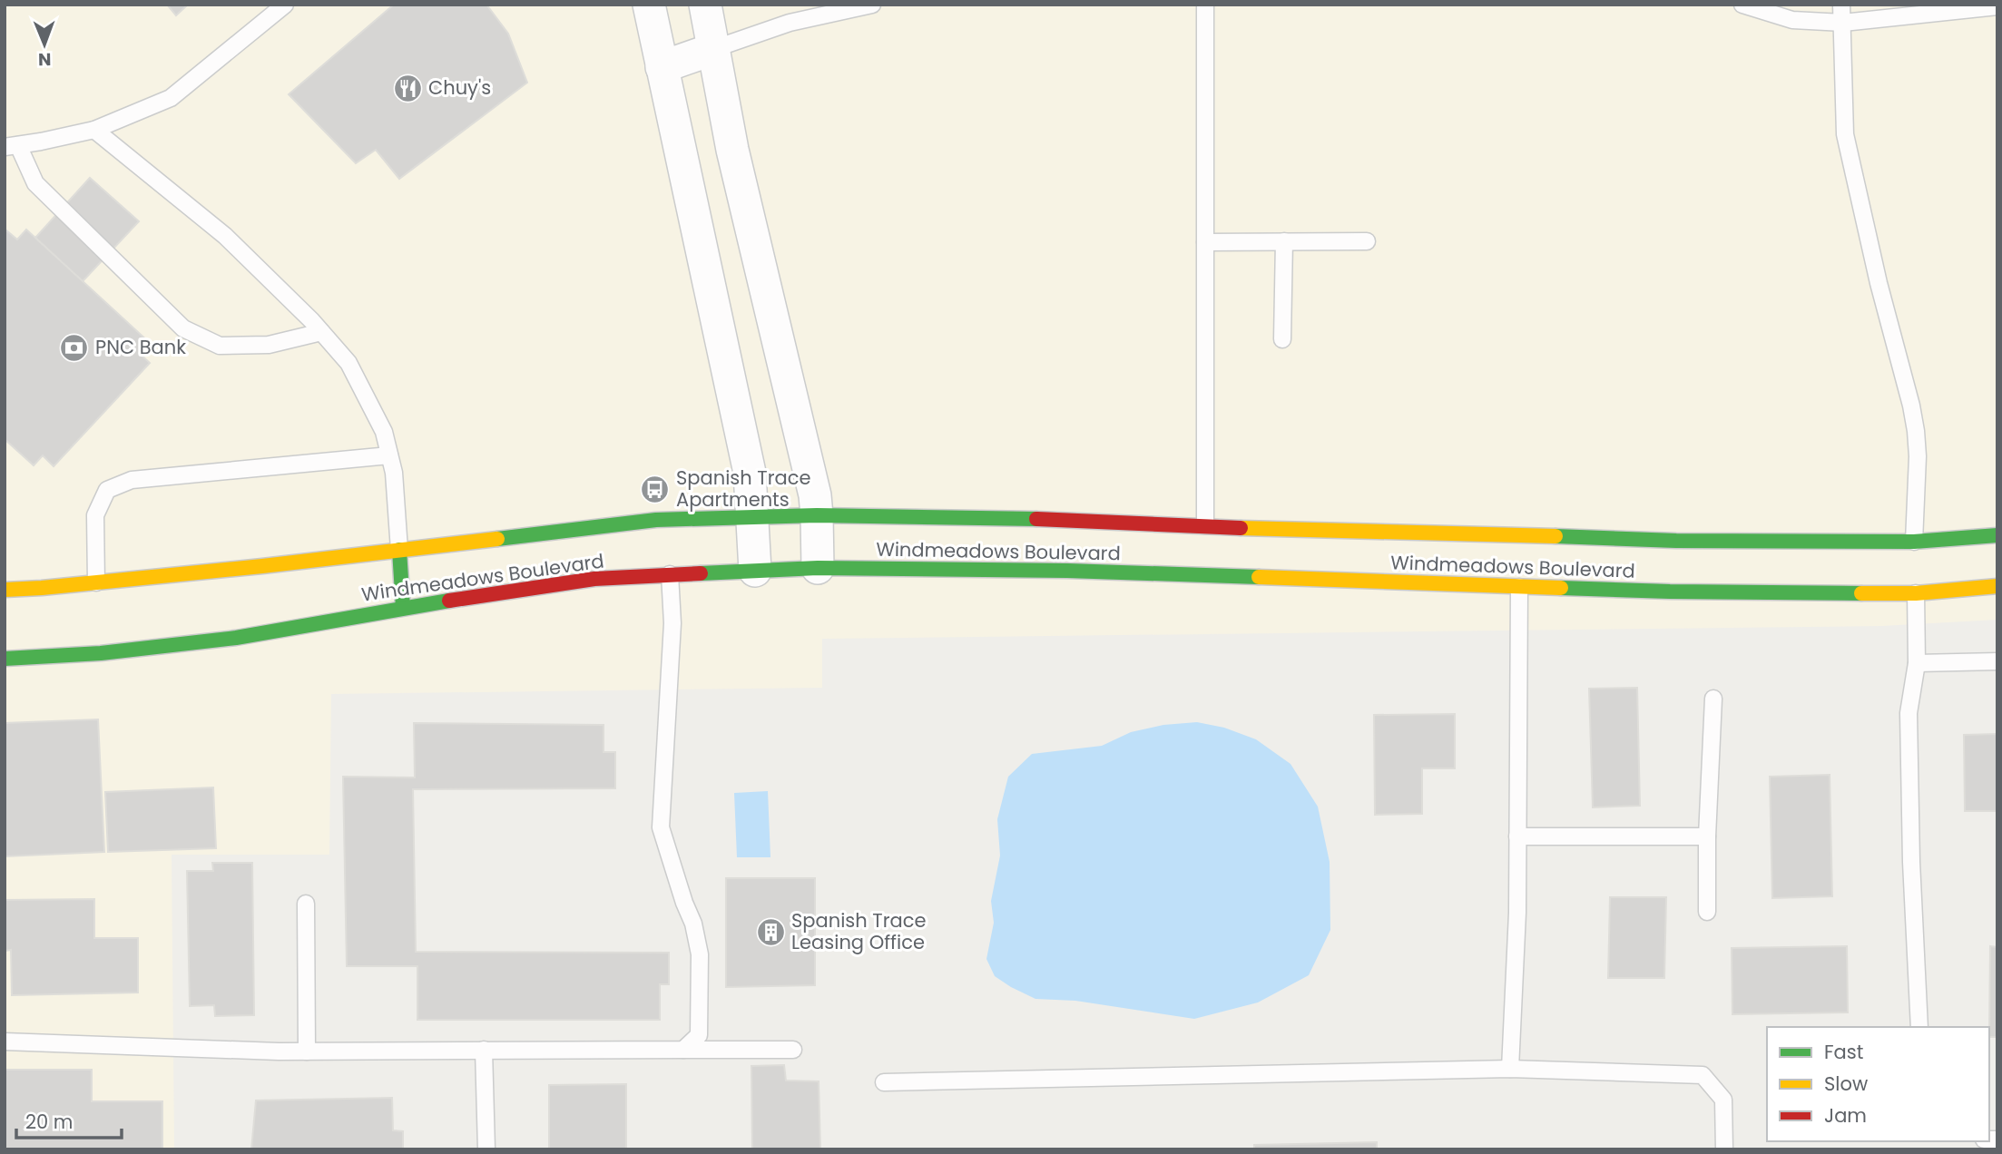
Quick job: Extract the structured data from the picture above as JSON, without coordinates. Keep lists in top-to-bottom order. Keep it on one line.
{"streets":{"street":["Windmeadows Boulevard"]},"places":{"restaurant":["Chuy's"],"bank":["PNC Bank"],"bus stop":["Spanish Trace Apartments"],"building":["Spanish Trace Leasing Office"]},"legend":["Fast","Slow","Jam"],"scale_bar":"20 m","north":"bottom"}
